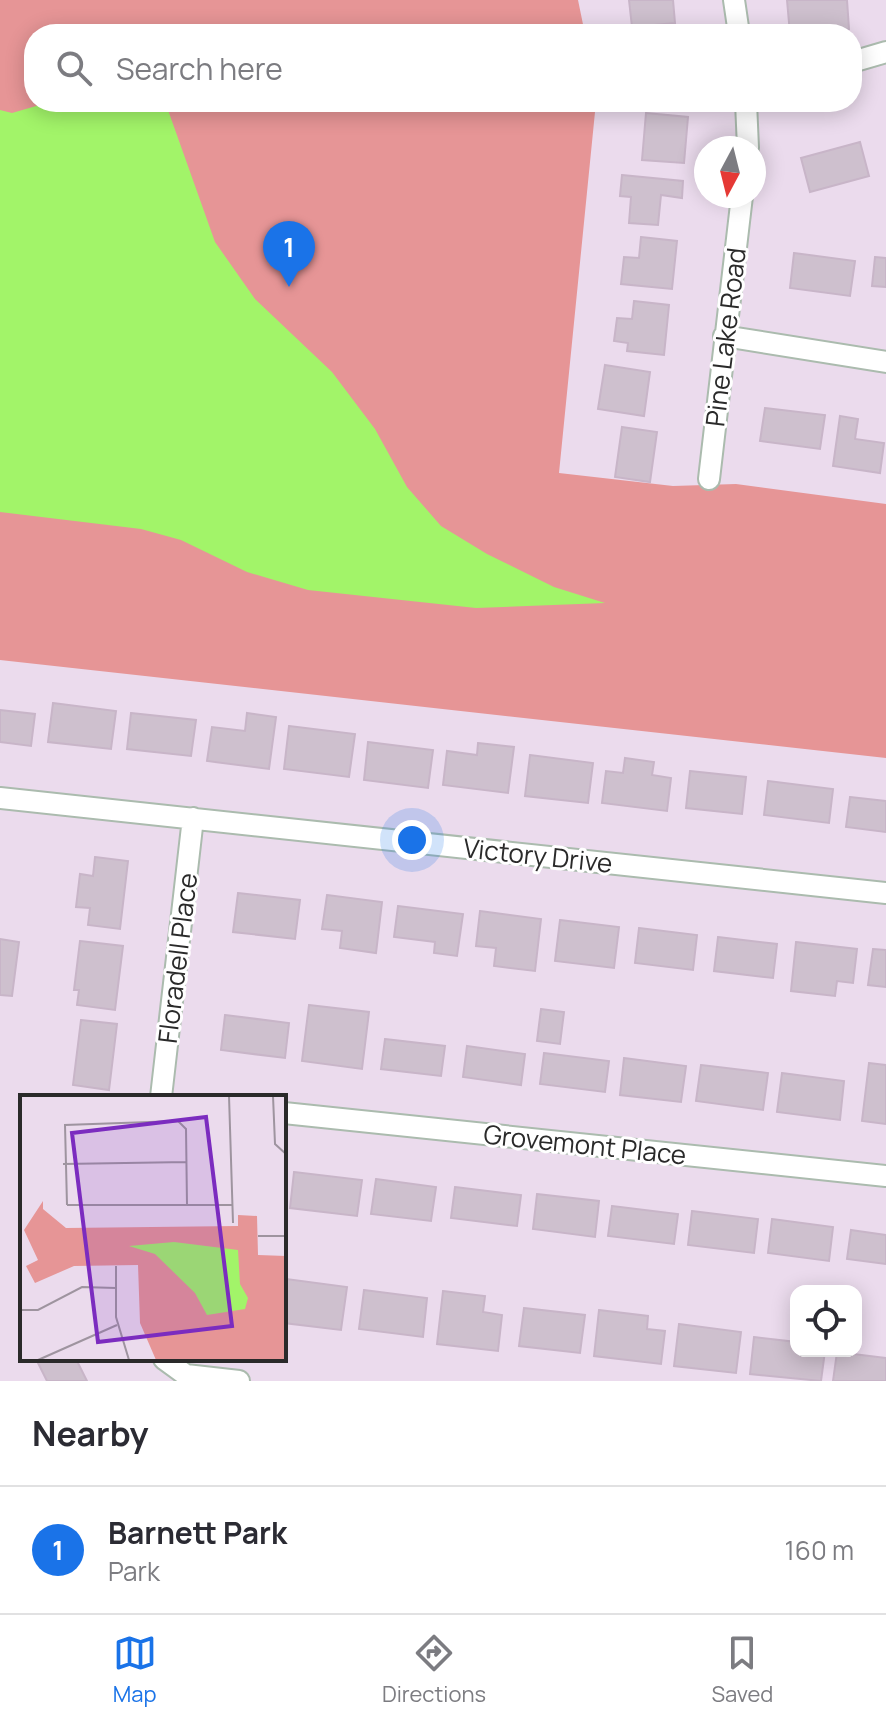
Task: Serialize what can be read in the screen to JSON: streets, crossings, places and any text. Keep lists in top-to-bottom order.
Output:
{
  "streets": {
    "street": [
      "Pine Lake Road",
      "Victory Drive",
      "Floradell Place",
      "Grovemont Place"
    ]
  },
  "crossings": [
    ["Victory Drive", "Floradell Place"]
  ],
  "north": "bottom",
  "page": {
    "search": "Search here",
    "pins": "1",
    "heading": "Nearby",
    "list": [
      {
        "mark": "1",
        "name": "Barnett Park",
        "note": "Park",
        "value": "160 m"
      }
    ],
    "nav": ["Map", "Directions", "Saved"]
  }
}
